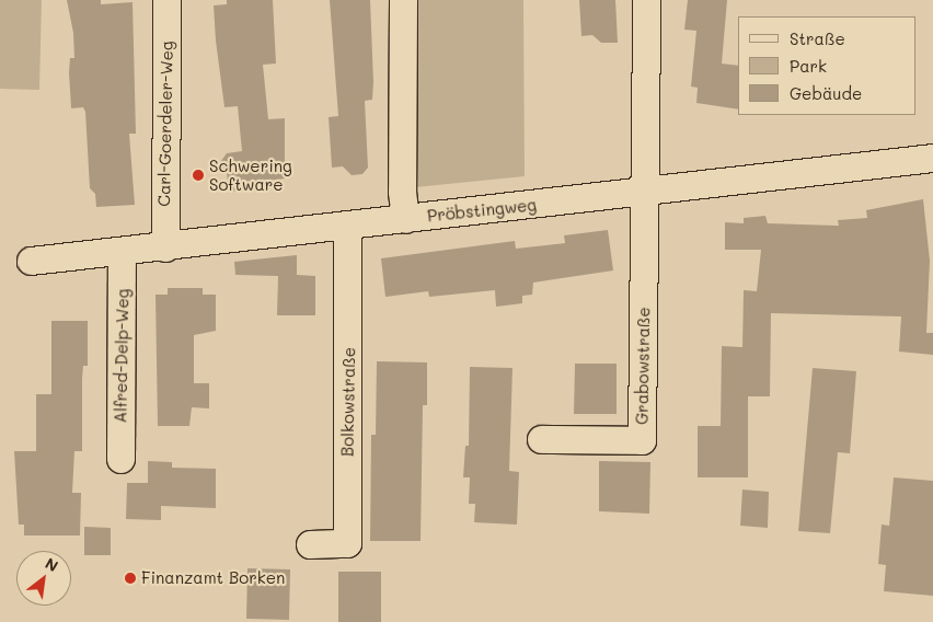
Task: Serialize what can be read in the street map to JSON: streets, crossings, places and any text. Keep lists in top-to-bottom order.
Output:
{
  "streets": {
    "street": [
      "Carl-Goerdeler-Weg",
      "Pröbstingweg",
      "Alfred-Delp-Weg",
      "Grabowstraße",
      "Bolkowstraße"
    ]
  },
  "crossings": [
    ["Carl-Goerdeler-Weg", "Pröbstingweg"],
    ["Pröbstingweg", "Alfred-Delp-Weg"],
    ["Pröbstingweg", "Grabowstraße"],
    ["Pröbstingweg", "Bolkowstraße"]
  ],
  "places": ["Schwering Software", "Finanzamt Borken"],
  "legend": ["Straße", "Park", "Gebäude"],
  "north": "top right"
}
